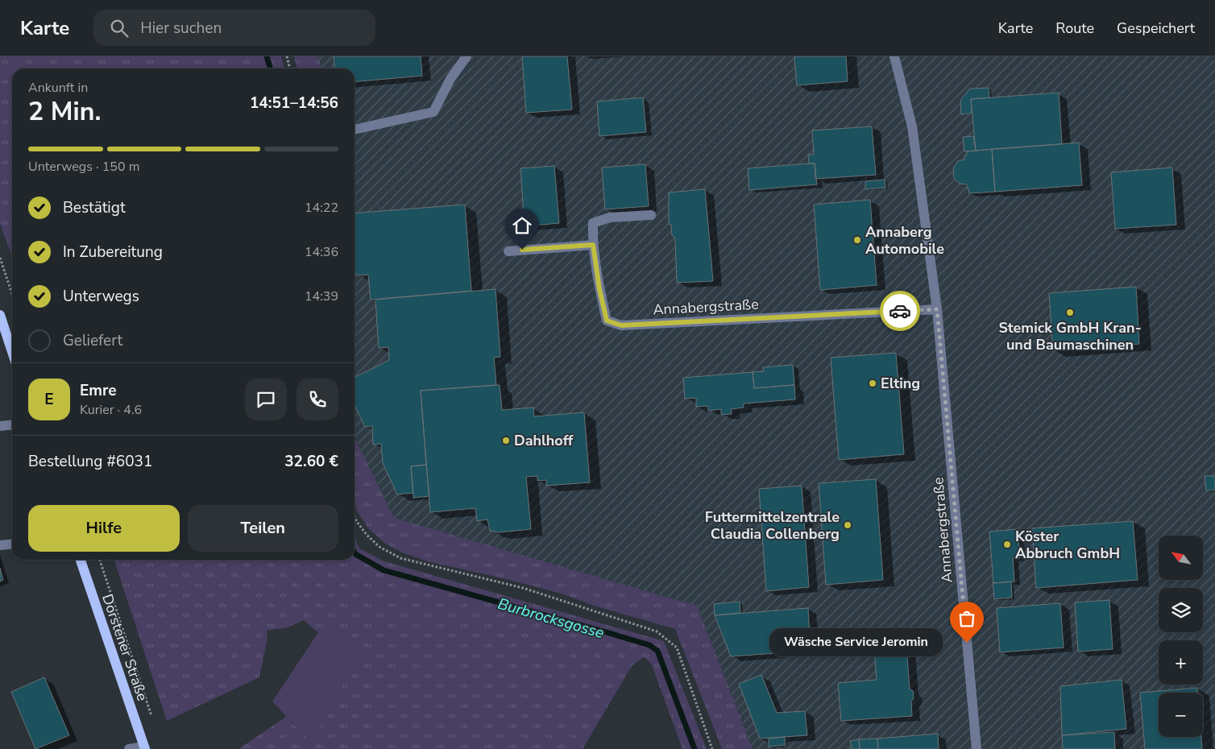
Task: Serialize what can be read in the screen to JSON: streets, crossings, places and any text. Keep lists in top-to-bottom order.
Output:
{
  "streets": {
    "main road": ["Dorstener Straße"],
    "street": ["Annabergstraße"]
  },
  "water": ["Burbrocksgosse"],
  "places": [
    "Annaberg Automobile",
    "Stemick GmbH Kran- und Baumaschinen",
    "Elting",
    "Dahlhoff",
    "Futtermittelzentrale Claudia Collenberg",
    "Köster Abbruch GmbH",
    "Wäsche Service Jeromin"
  ],
  "north": "top left",
  "page": {
    "header": "Karte",
    "search": "Hier suchen",
    "nav": ["Karte", "Route", "Gespeichert"],
    "heading": ["2 Min.", "Ankunft in", "14:51–14:56"],
    "panel": [
      "Emre",
      "Kurier · 4.6",
      "Bestellung #6031",
      "32.60 €"
    ],
    "bar": "Unterwegs · 150 m",
    "list": [
      ["Bestätigt", "14:22"],
      ["In Zubereitung", "14:36"],
      ["Unterwegs", "14:39"],
      "Geliefert"
    ],
    "round": "E",
    "buttons": ["Hilfe", "Teilen"],
    "map_buttons": ["+", "−"],
    "bubble": "Wäsche Service Jeromin"
  }
}
